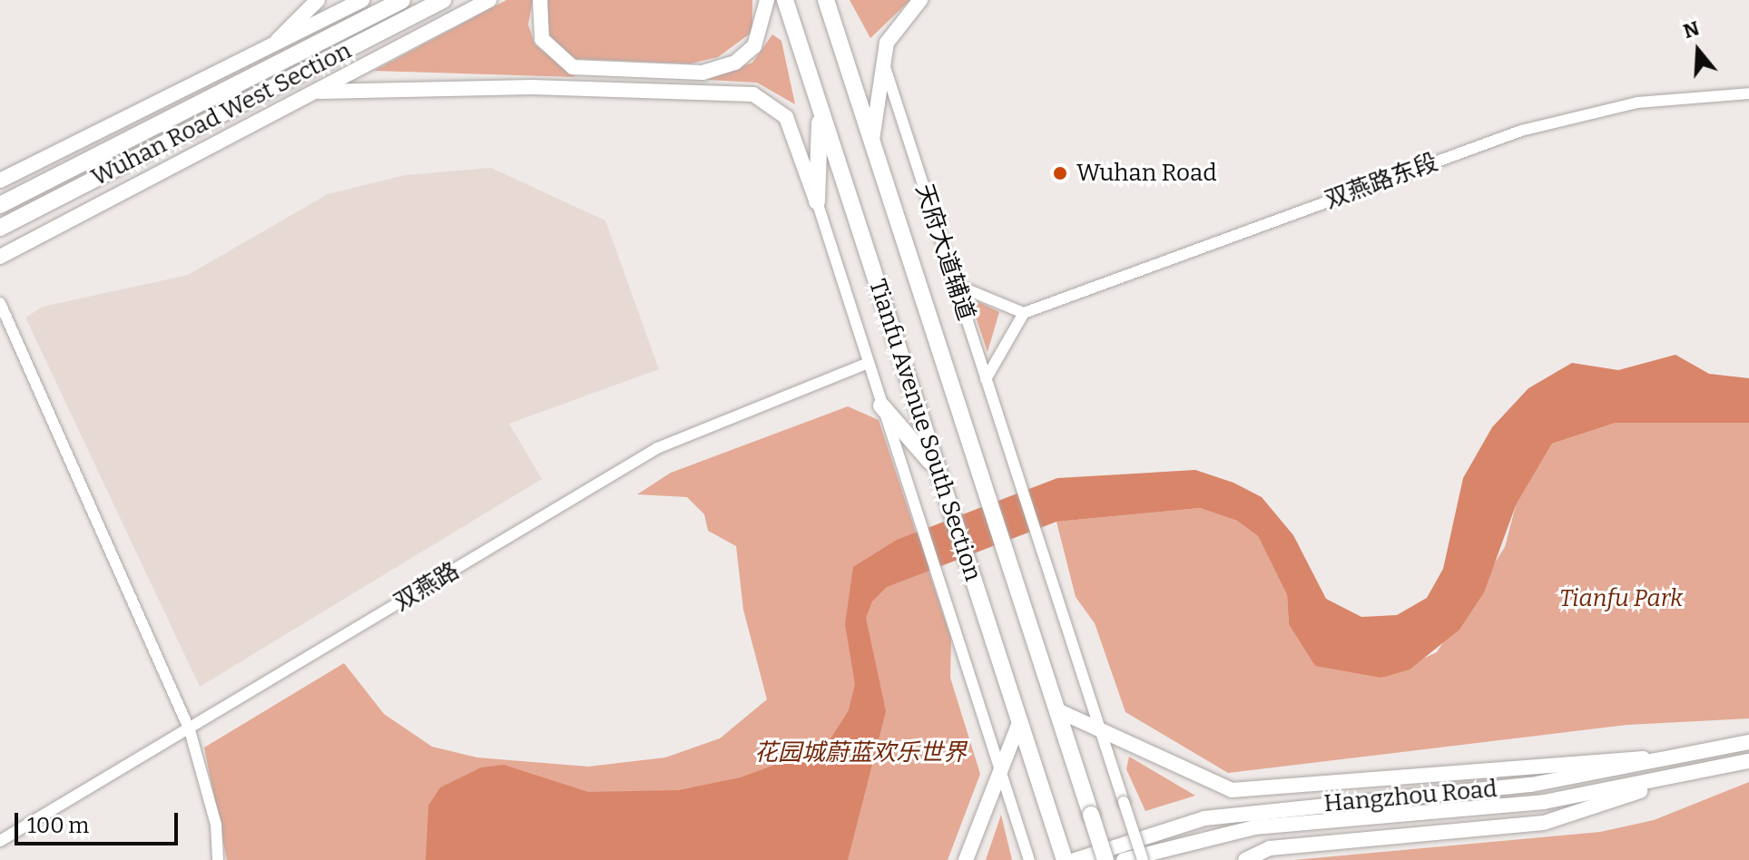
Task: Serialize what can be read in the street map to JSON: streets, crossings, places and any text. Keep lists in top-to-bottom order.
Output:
{
  "streets": {
    "highway": ["Wuhan Road West Section", "Tianfu Avenue South Section"],
    "main road": ["Hangzhou Road"],
    "street": ["双燕路东段", "天府大道辅道", "双燕路"]
  },
  "parks": ["Tianfu Park", "花园城蔚蓝欢乐世界"],
  "places": ["Wuhan Road"],
  "scale_bar": "100 m",
  "north": "top"
}
